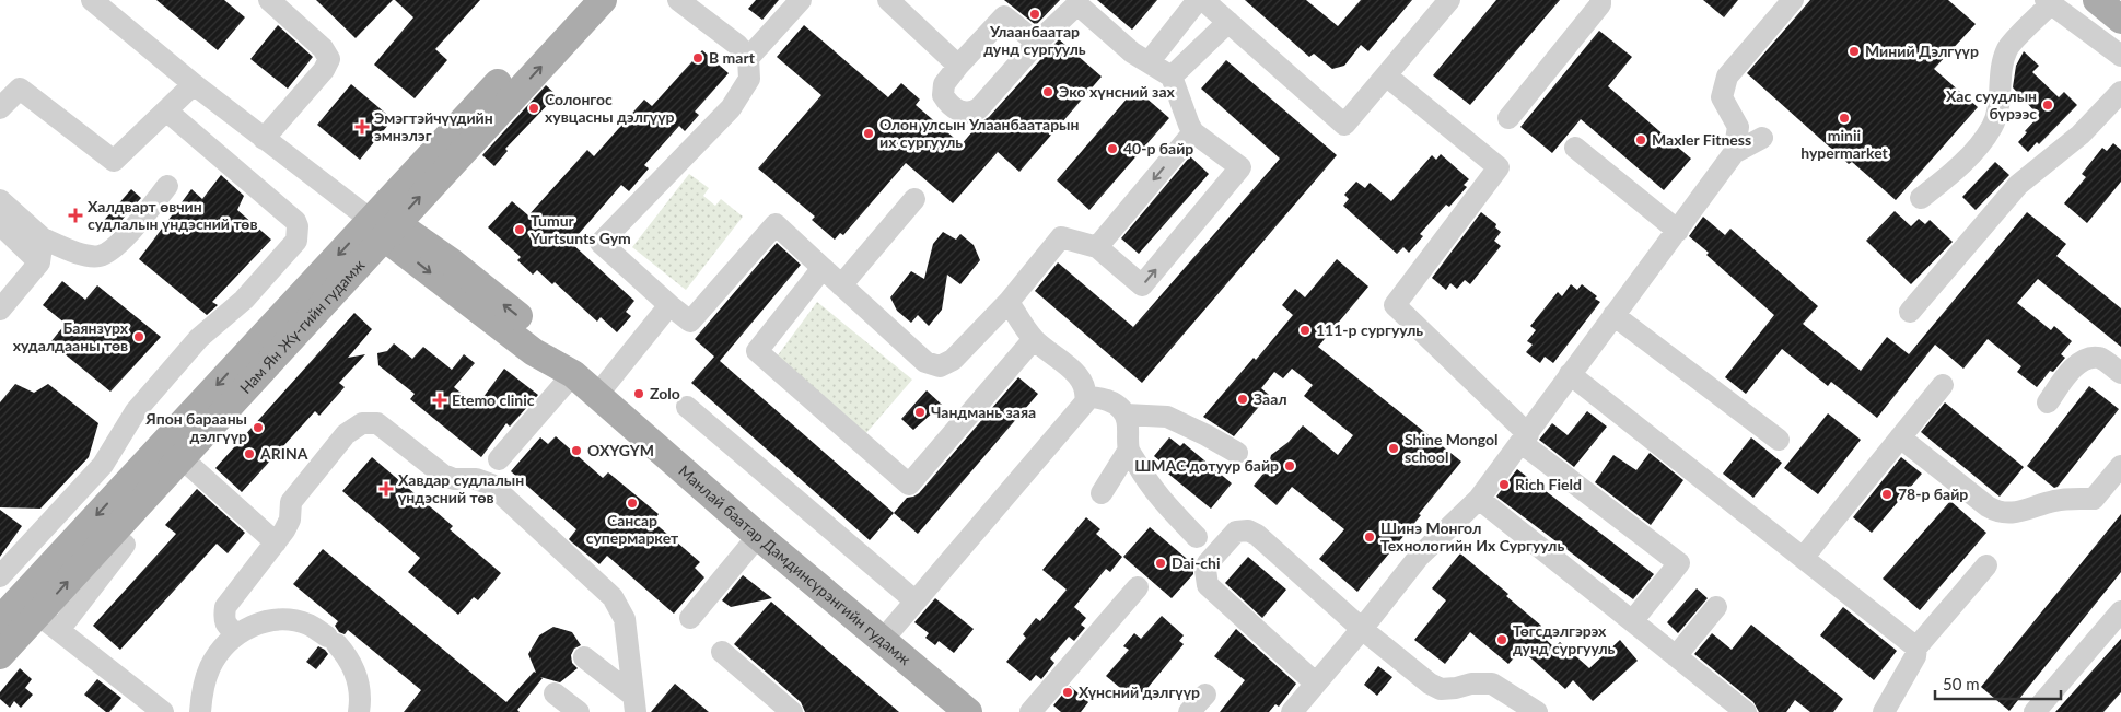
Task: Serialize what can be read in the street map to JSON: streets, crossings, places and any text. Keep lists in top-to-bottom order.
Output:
{
  "streets": {
    "main road": ["Нам Ян Жү-гийн гудамж", "Манлай баатар Дамдинсүрэнгийн гудамж"]
  },
  "crossings": [
    ["Нам Ян Жү-гийн гудамж", "Манлай баатар Дамдинсүрэнгийн гудамж"]
  ],
  "places": {
    "other": [
      "Улаанбаатар дунд сургууль",
      "Миний Дэлгүүр",
      "B mart",
      "Эко хүнсний зах",
      "Хас суудлын бүрээс",
      "Солонгос хувцасны дэлгүүр",
      "minii hypermarket",
      "Олон улсын Улаанбаатарын их сургууль",
      "Maxler Fitness",
      "40-р байр",
      "Tumur Yurtsunts Gym",
      "111-р сургууль",
      "Баянзүрх худалдааны төв",
      "Zolo",
      "Заал",
      "Чандмань заяа",
      "Япон барааны дэлгүүр",
      "Shine Mongol school",
      "OXYGYM",
      "ARINA",
      "ШМАС дотуур байр",
      "Rich Field",
      "78-р байр",
      "Сансар супермаркет",
      "Шинэ Монгол Технологийн Их Сургууль",
      "Dai-chi",
      "Төгсдэлгэрэх дунд сургууль",
      "Хүнсний дэлгүүр"
    ],
    "health": [
      "Эмэгтэйчүүдийн эмнэлэг",
      "Халдварт өвчин судлалын үндэсний төв",
      "Etemo clinic",
      "Хавдар судлалын үндэсний төв"
    ]
  },
  "scale_bar": "50 m"
}
